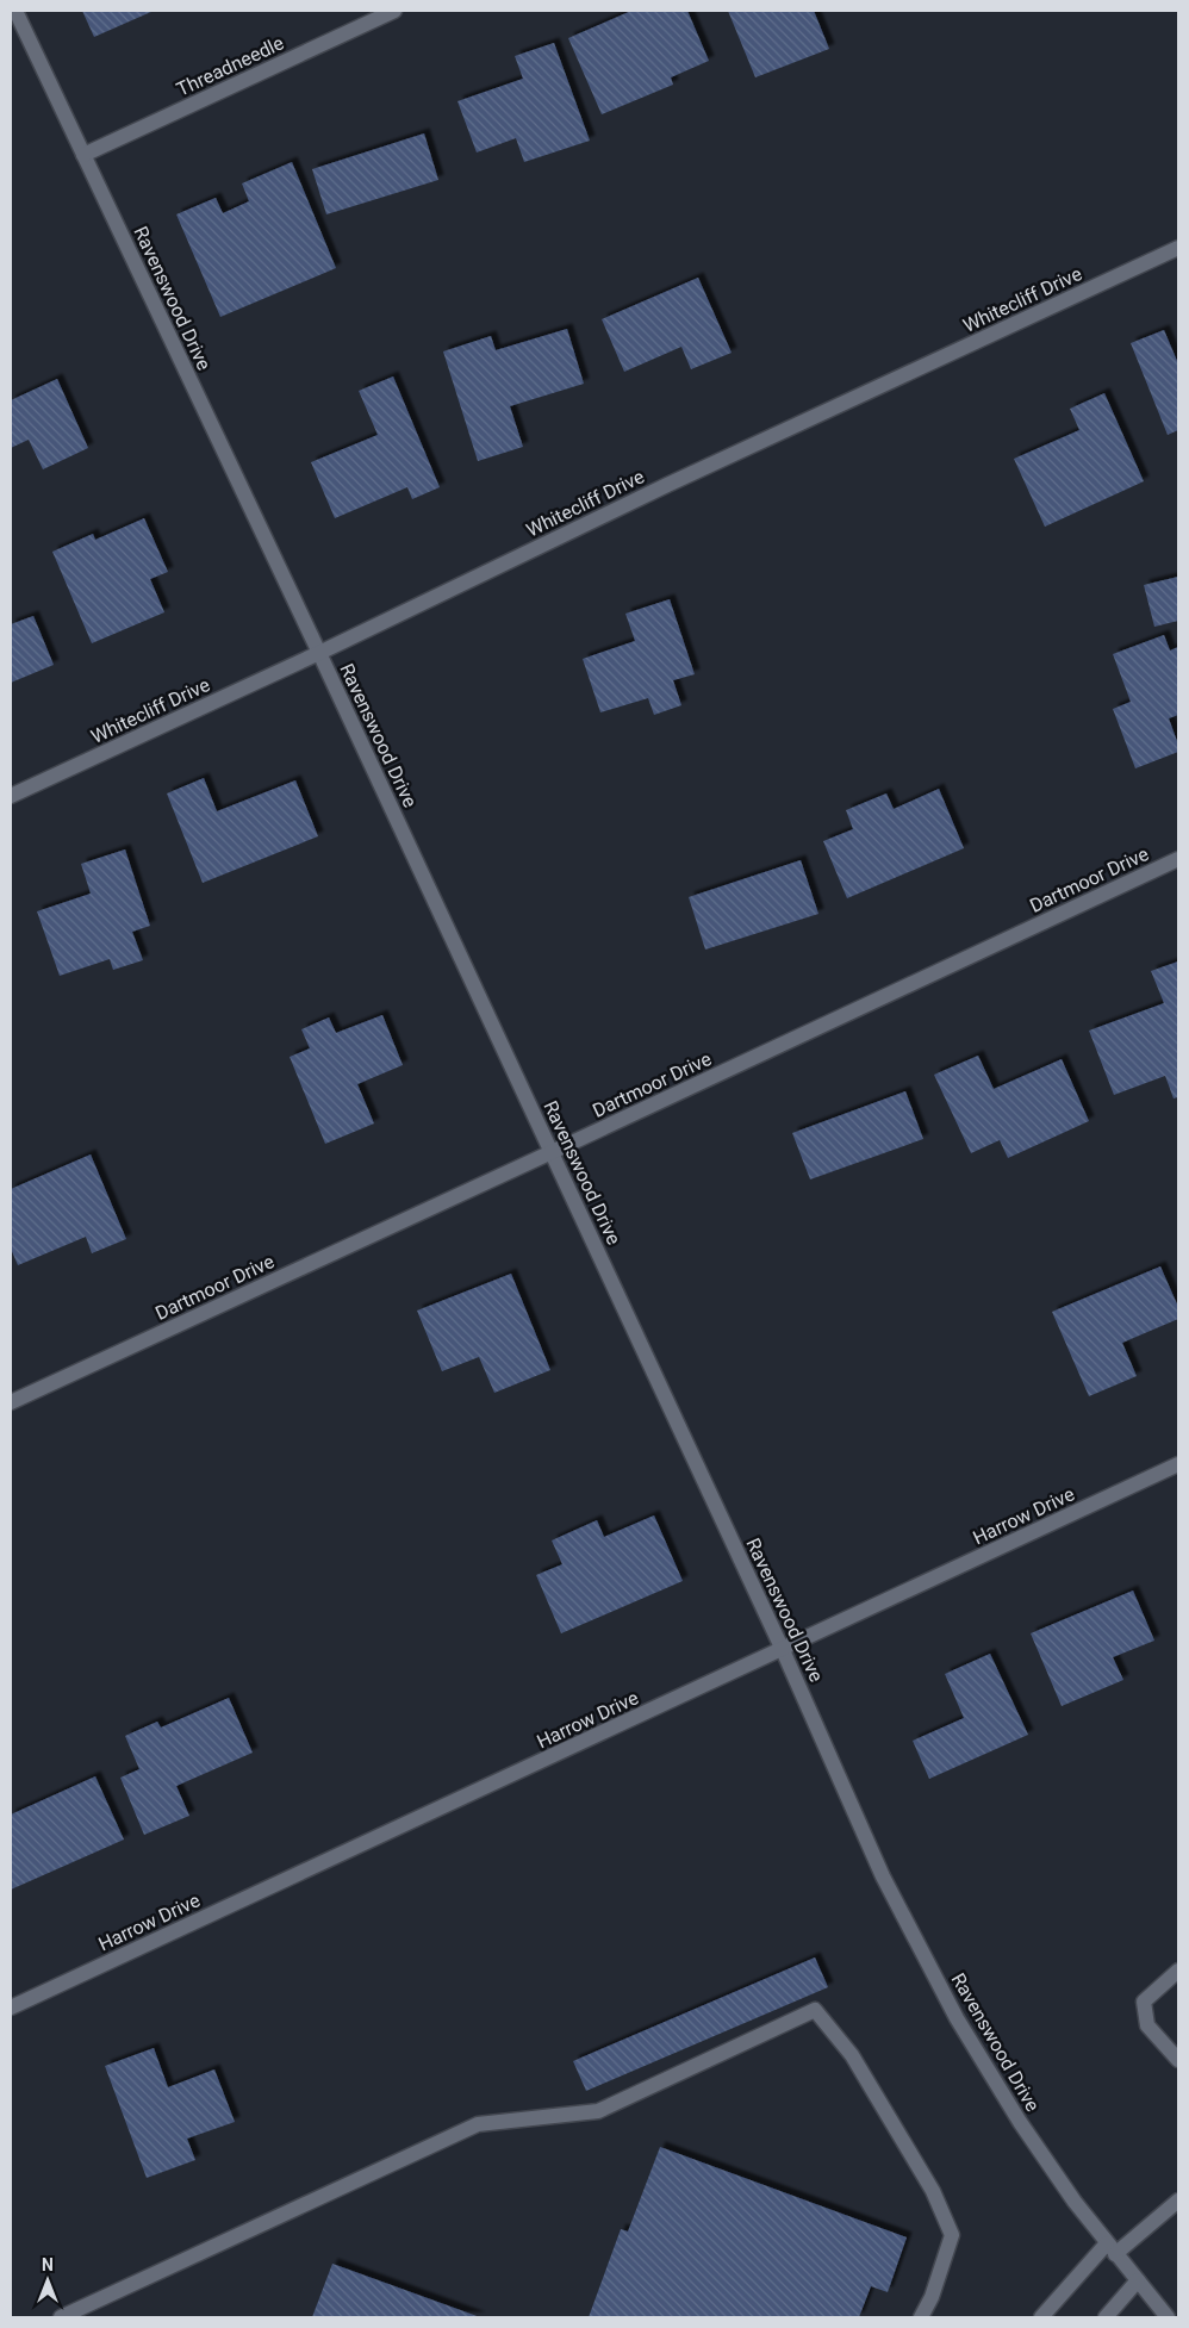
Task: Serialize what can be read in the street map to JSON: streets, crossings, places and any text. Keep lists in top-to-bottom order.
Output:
{
  "streets": {
    "street": [
      "Threadneedle",
      "Ravenswood Drive",
      "Whitecliff Drive",
      "Dartmoor Drive",
      "Harrow Drive"
    ]
  },
  "crossings": [
    ["Threadneedle", "Ravenswood Drive"],
    ["Ravenswood Drive", "Whitecliff Drive"],
    ["Ravenswood Drive", "Dartmoor Drive"],
    ["Ravenswood Drive", "Harrow Drive"]
  ],
  "north": "top"
}
